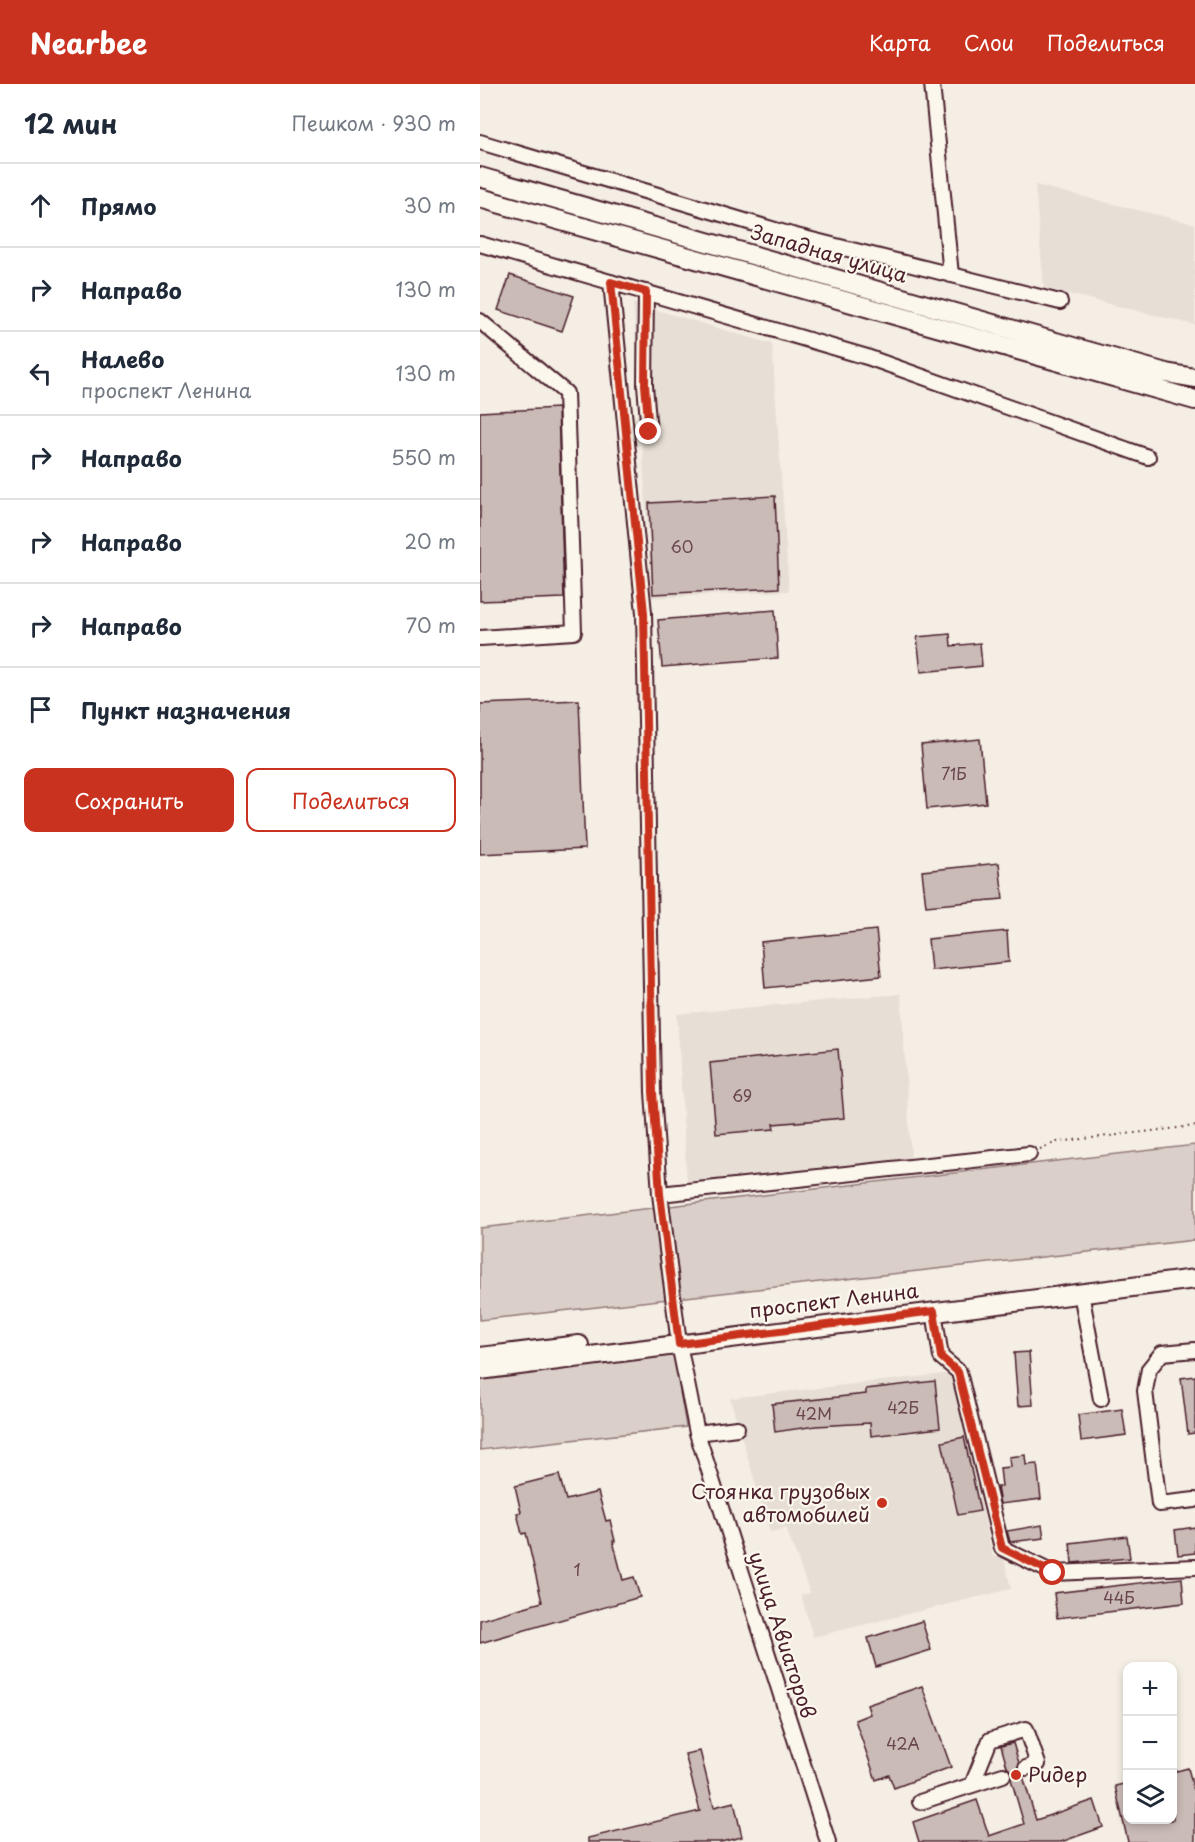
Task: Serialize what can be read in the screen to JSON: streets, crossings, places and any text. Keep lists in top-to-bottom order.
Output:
{
  "streets": {
    "main road": ["Западная улица", "проспект Ленина"],
    "street": ["улица Авиаторов"]
  },
  "crossings": [
    ["проспект Ленина", "улица Авиаторов"]
  ],
  "places": ["Стоянка грузовых автомобилей", "Ридер"],
  "house_numbers": [
    "60",
    "71Б",
    "69",
    "42Б",
    "42М",
    "1",
    "44Б",
    "42А"
  ],
  "page": {
    "header": "Nearbee",
    "nav": ["Карта", "Слои", "Поделиться"],
    "heading": ["12 мин", "Пешком · 930 m"],
    "list": [
      ["Прямо", "30 m"],
      ["Направо", "130 m"],
      ["Налево", "проспект Ленина", "130 m"],
      ["Направо", "550 m"],
      ["Направо", "20 m"],
      ["Направо", "70 m"],
      "Пункт назначения"
    ],
    "buttons": ["Сохранить", "Поделиться"],
    "map_buttons": ["+", "−"]
  }
}
